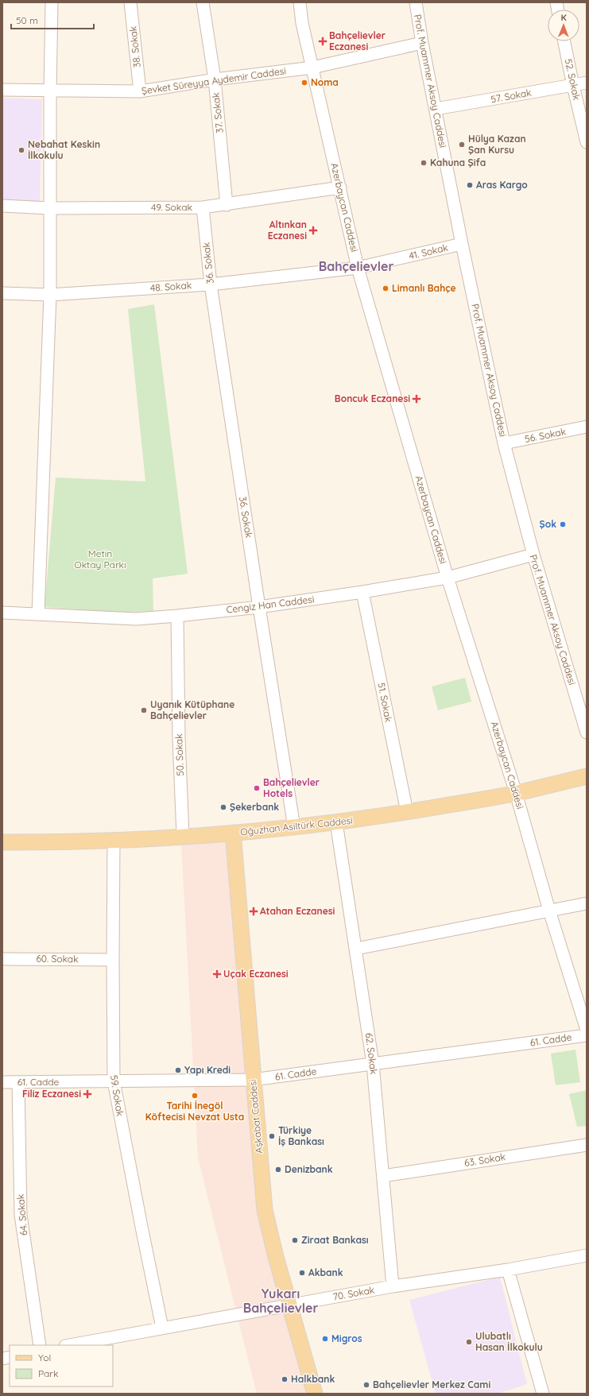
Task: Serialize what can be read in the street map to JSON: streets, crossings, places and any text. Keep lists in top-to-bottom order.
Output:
{
  "streets": {
    "main road": ["Oğuzhan Asiltürk Caddesi", "Aşkabat Caddesi"],
    "street": [
      "38. Sokak",
      "52. Sokak",
      "Şevket Süreyya Aydemir Caddesi",
      "Prof. Muammer Aksoy Caddesi",
      "57. Sokak",
      "37. Sokak",
      "49. Sokak",
      "Azerbaycan Caddesi",
      "41. Sokak",
      "36. Sokak",
      "48. Sokak",
      "56. Sokak",
      "Cengiz Han Caddesi",
      "51. Sokak",
      "50. Sokak",
      "60. Sokak",
      "61. Cadde",
      "62. Sokak",
      "59. Sokak",
      "63. Sokak",
      "64. Sokak",
      "70. Sokak"
    ]
  },
  "crossings": [
    ["38. Sokak", "Şevket Süreyya Aydemir Caddesi"],
    ["52. Sokak", "57. Sokak"],
    ["Şevket Süreyya Aydemir Caddesi", "Prof. Muammer Aksoy Caddesi"],
    ["Şevket Süreyya Aydemir Caddesi", "37. Sokak"],
    ["Şevket Süreyya Aydemir Caddesi", "Azerbaycan Caddesi"],
    ["Prof. Muammer Aksoy Caddesi", "57. Sokak"],
    ["Prof. Muammer Aksoy Caddesi", "41. Sokak"],
    ["Prof. Muammer Aksoy Caddesi", "56. Sokak"],
    ["Prof. Muammer Aksoy Caddesi", "Cengiz Han Caddesi"],
    ["37. Sokak", "49. Sokak"],
    ["49. Sokak", "Azerbaycan Caddesi"],
    ["49. Sokak", "36. Sokak"],
    ["Azerbaycan Caddesi", "41. Sokak"],
    ["Azerbaycan Caddesi", "48. Sokak"],
    ["Azerbaycan Caddesi", "Cengiz Han Caddesi"],
    ["Azerbaycan Caddesi", "Oğuzhan Asiltürk Caddesi"],
    ["41. Sokak", "48. Sokak"],
    ["36. Sokak", "48. Sokak"],
    ["36. Sokak", "Cengiz Han Caddesi"],
    ["36. Sokak", "Oğuzhan Asiltürk Caddesi"],
    ["Cengiz Han Caddesi", "51. Sokak"],
    ["Cengiz Han Caddesi", "50. Sokak"],
    ["51. Sokak", "Oğuzhan Asiltürk Caddesi"],
    ["50. Sokak", "Oğuzhan Asiltürk Caddesi"],
    ["Oğuzhan Asiltürk Caddesi", "62. Sokak"],
    ["Oğuzhan Asiltürk Caddesi", "59. Sokak"],
    ["Oğuzhan Asiltürk Caddesi", "Aşkabat Caddesi"],
    ["60. Sokak", "59. Sokak"],
    ["61. Cadde", "62. Sokak"],
    ["61. Cadde", "59. Sokak"],
    ["61. Cadde", "Aşkabat Caddesi"],
    ["61. Cadde", "64. Sokak"],
    ["62. Sokak", "63. Sokak"],
    ["62. Sokak", "70. Sokak"],
    ["59. Sokak", "70. Sokak"],
    ["Aşkabat Caddesi", "70. Sokak"]
  ],
  "districts": ["Bahçelievler", "Yukarı Bahçelievler"],
  "parks": ["Metin Oktay Parkı"],
  "places": {
    "health": [
      "Bahçelievler Eczanesi",
      "Altınkan Eczanesi",
      "Boncuk Eczanesi",
      "Atahan Eczanesi",
      "Uçak Eczanesi",
      "Filiz Eczanesi"
    ],
    "other": [
      "Noma",
      "Hülya Kazan Şan Kursu",
      "Nebahat Keskin İlkokulu",
      "Kahuna Şifa",
      "Aras Kargo",
      "Limanlı Bahçe",
      "Şok",
      "Uyanık Kütüphane Bahçelievler",
      "Bahçelievler Hotels",
      "Şekerbank",
      "Yapı Kredi",
      "Tarihi İnegöl Köftecisi Nevzat Usta",
      "Türkiye İş Bankası",
      "Denizbank",
      "Ziraat Bankası",
      "Akbank",
      "Migros",
      "Ulubatlı Hasan İlkokulu",
      "Halkbank",
      "Bahçelievler Merkez Cami"
    ]
  },
  "legend": ["Yol", "Park"],
  "scale_bar": "50 m",
  "north": "top"
}
